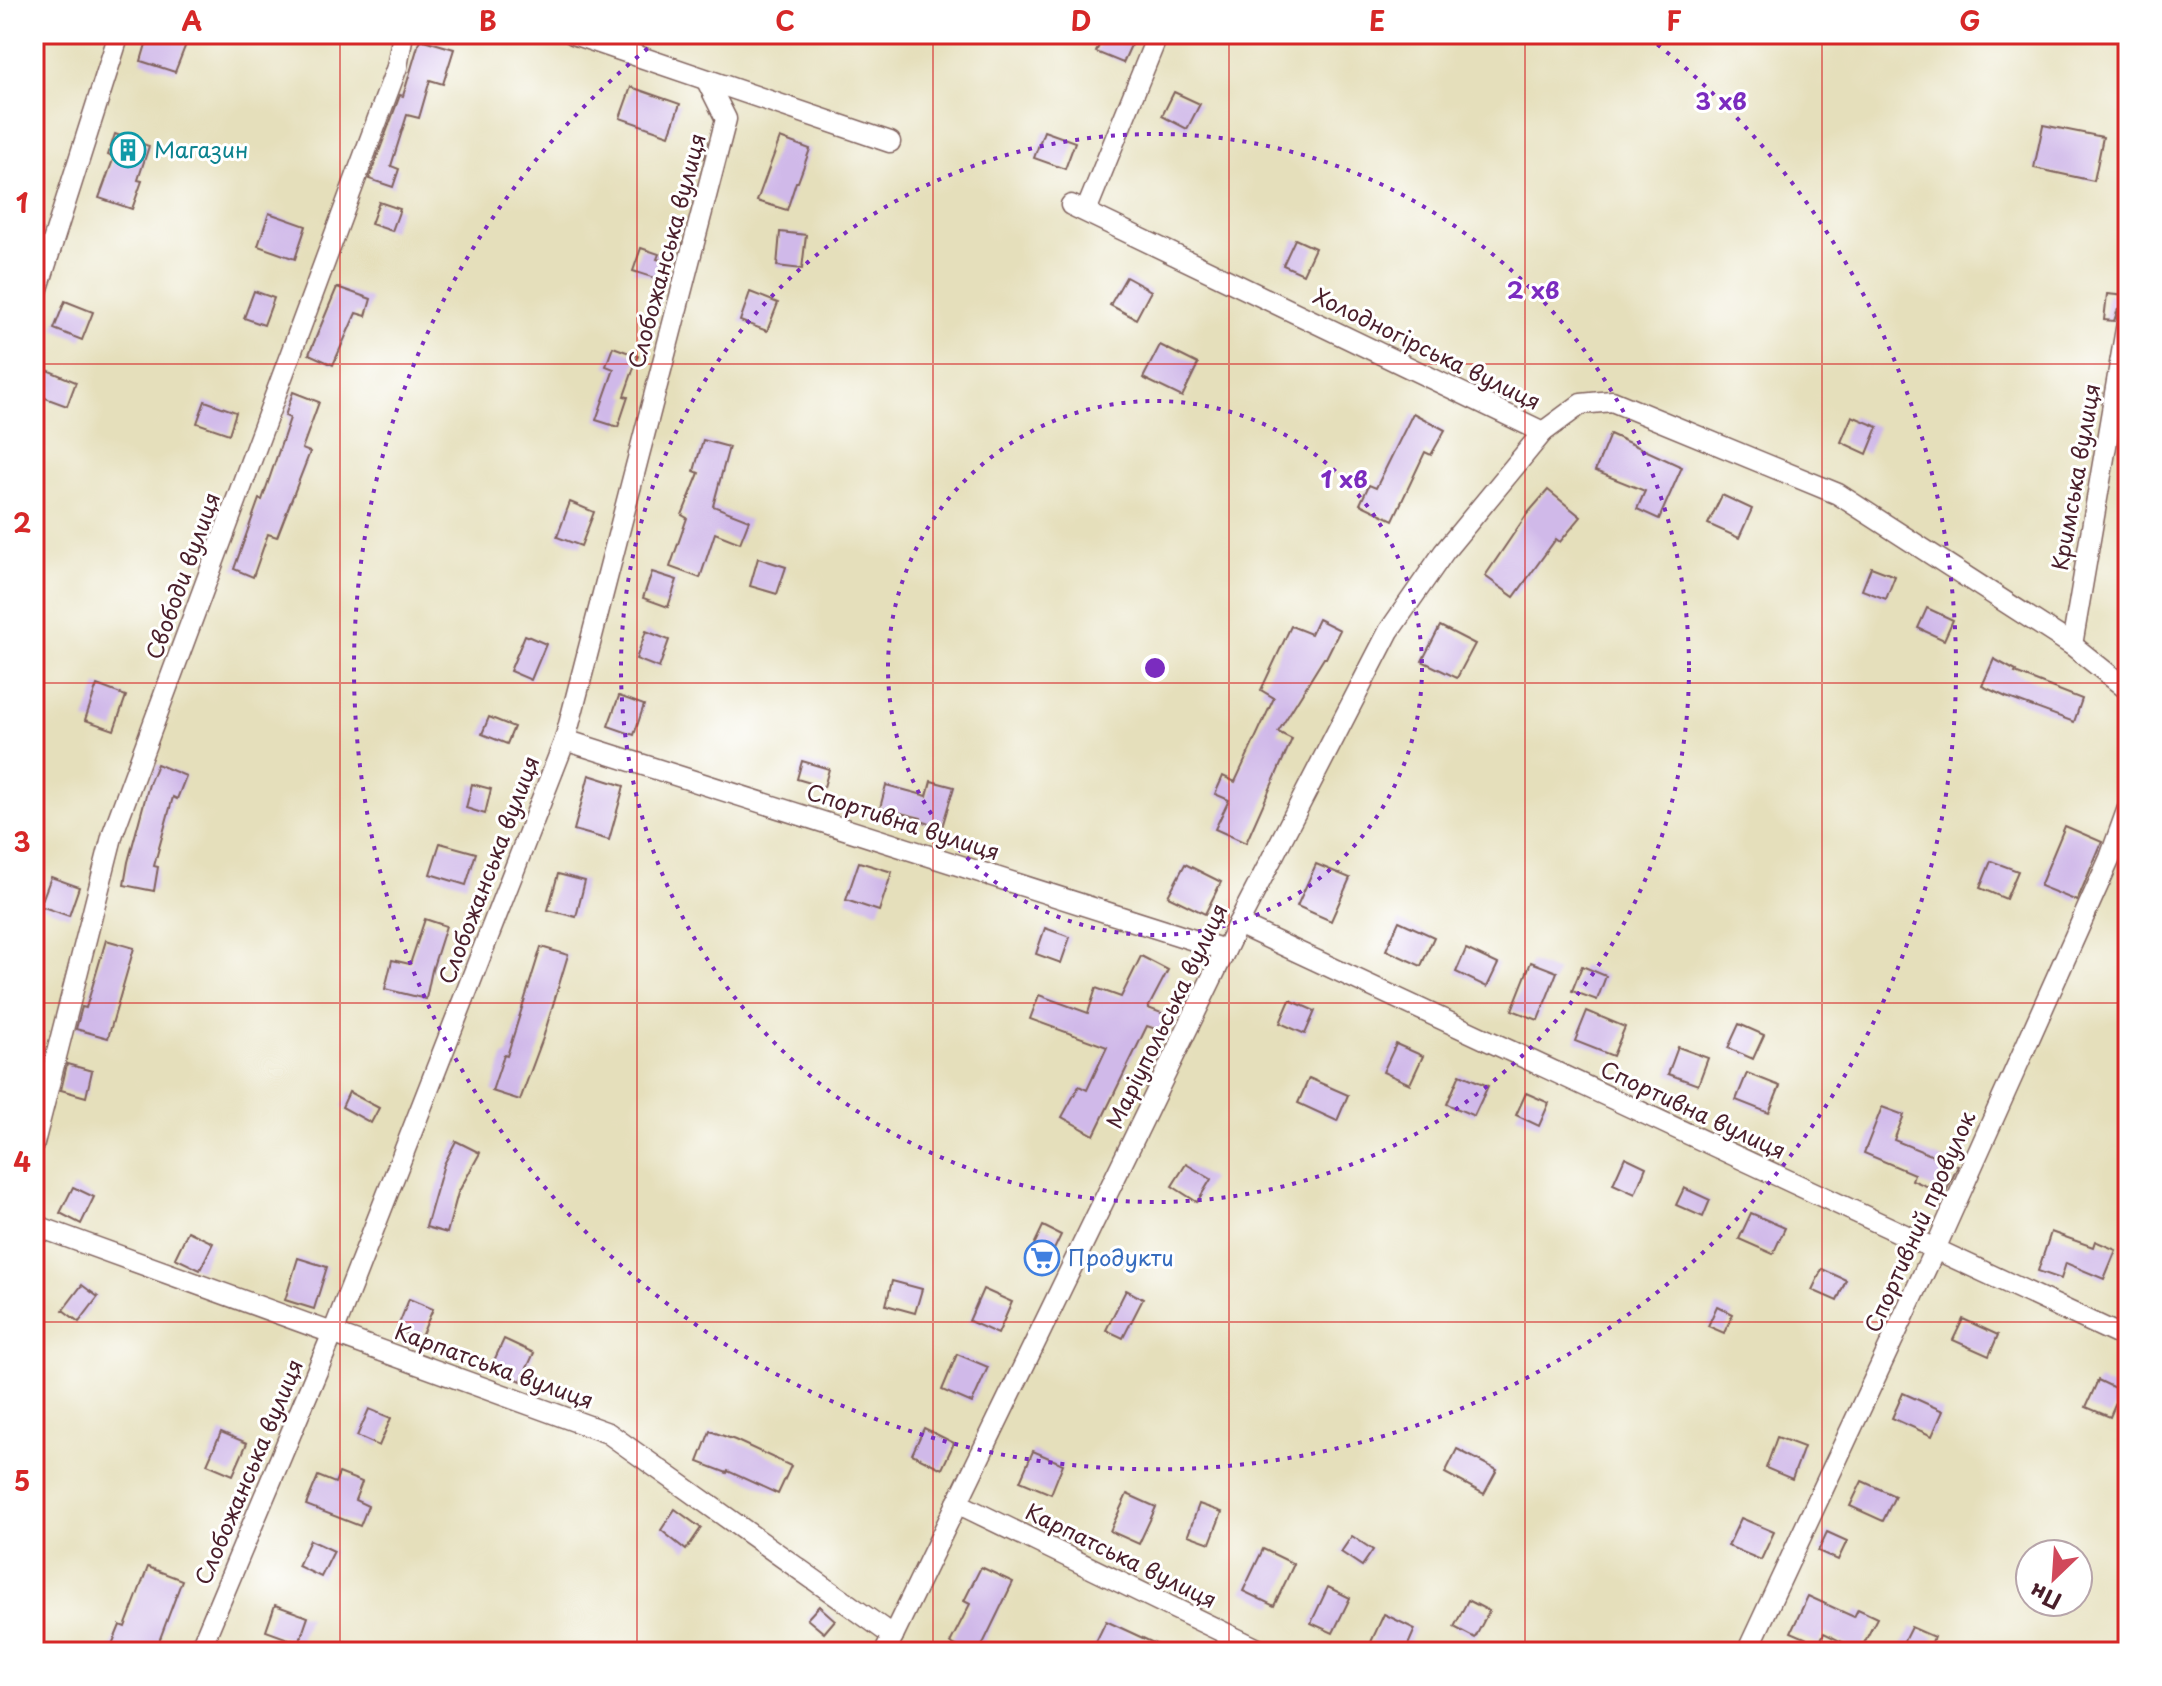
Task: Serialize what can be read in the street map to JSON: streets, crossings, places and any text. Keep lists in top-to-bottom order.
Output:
{
  "streets": {
    "street": [
      "Слобожанська вулиця",
      "Холодногірська вулиця",
      "Кримська вулиця",
      "Свободи вулиця",
      "Спортивна вулиця",
      "Маріупольська вулиця",
      "Спортивний провулок",
      "Карпатська вулиця"
    ]
  },
  "crossings": [
    ["Слобожанська вулиця", "Спортивна вулиця"],
    ["Слобожанська вулиця", "Карпатська вулиця"],
    ["Холодногірська вулиця", "Кримська вулиця"],
    ["Холодногірська вулиця", "Маріупольська вулиця"],
    ["Спортивна вулиця", "Маріупольська вулиця"],
    ["Спортивна вулиця", "Спортивний провулок"],
    ["Маріупольська вулиця", "Карпатська вулиця"]
  ],
  "places": {
    "building": ["Магазин"],
    "supermarket": ["Продукти"]
  },
  "north": "bottom left",
  "grid": {
    "columns": [
      "A",
      "B",
      "C",
      "D",
      "E",
      "F",
      "G"
    ],
    "rows": [
      "1",
      "2",
      "3",
      "4",
      "5"
    ]
  },
  "rings": ["3 хв", "2 хв", "1 хв"]
}
